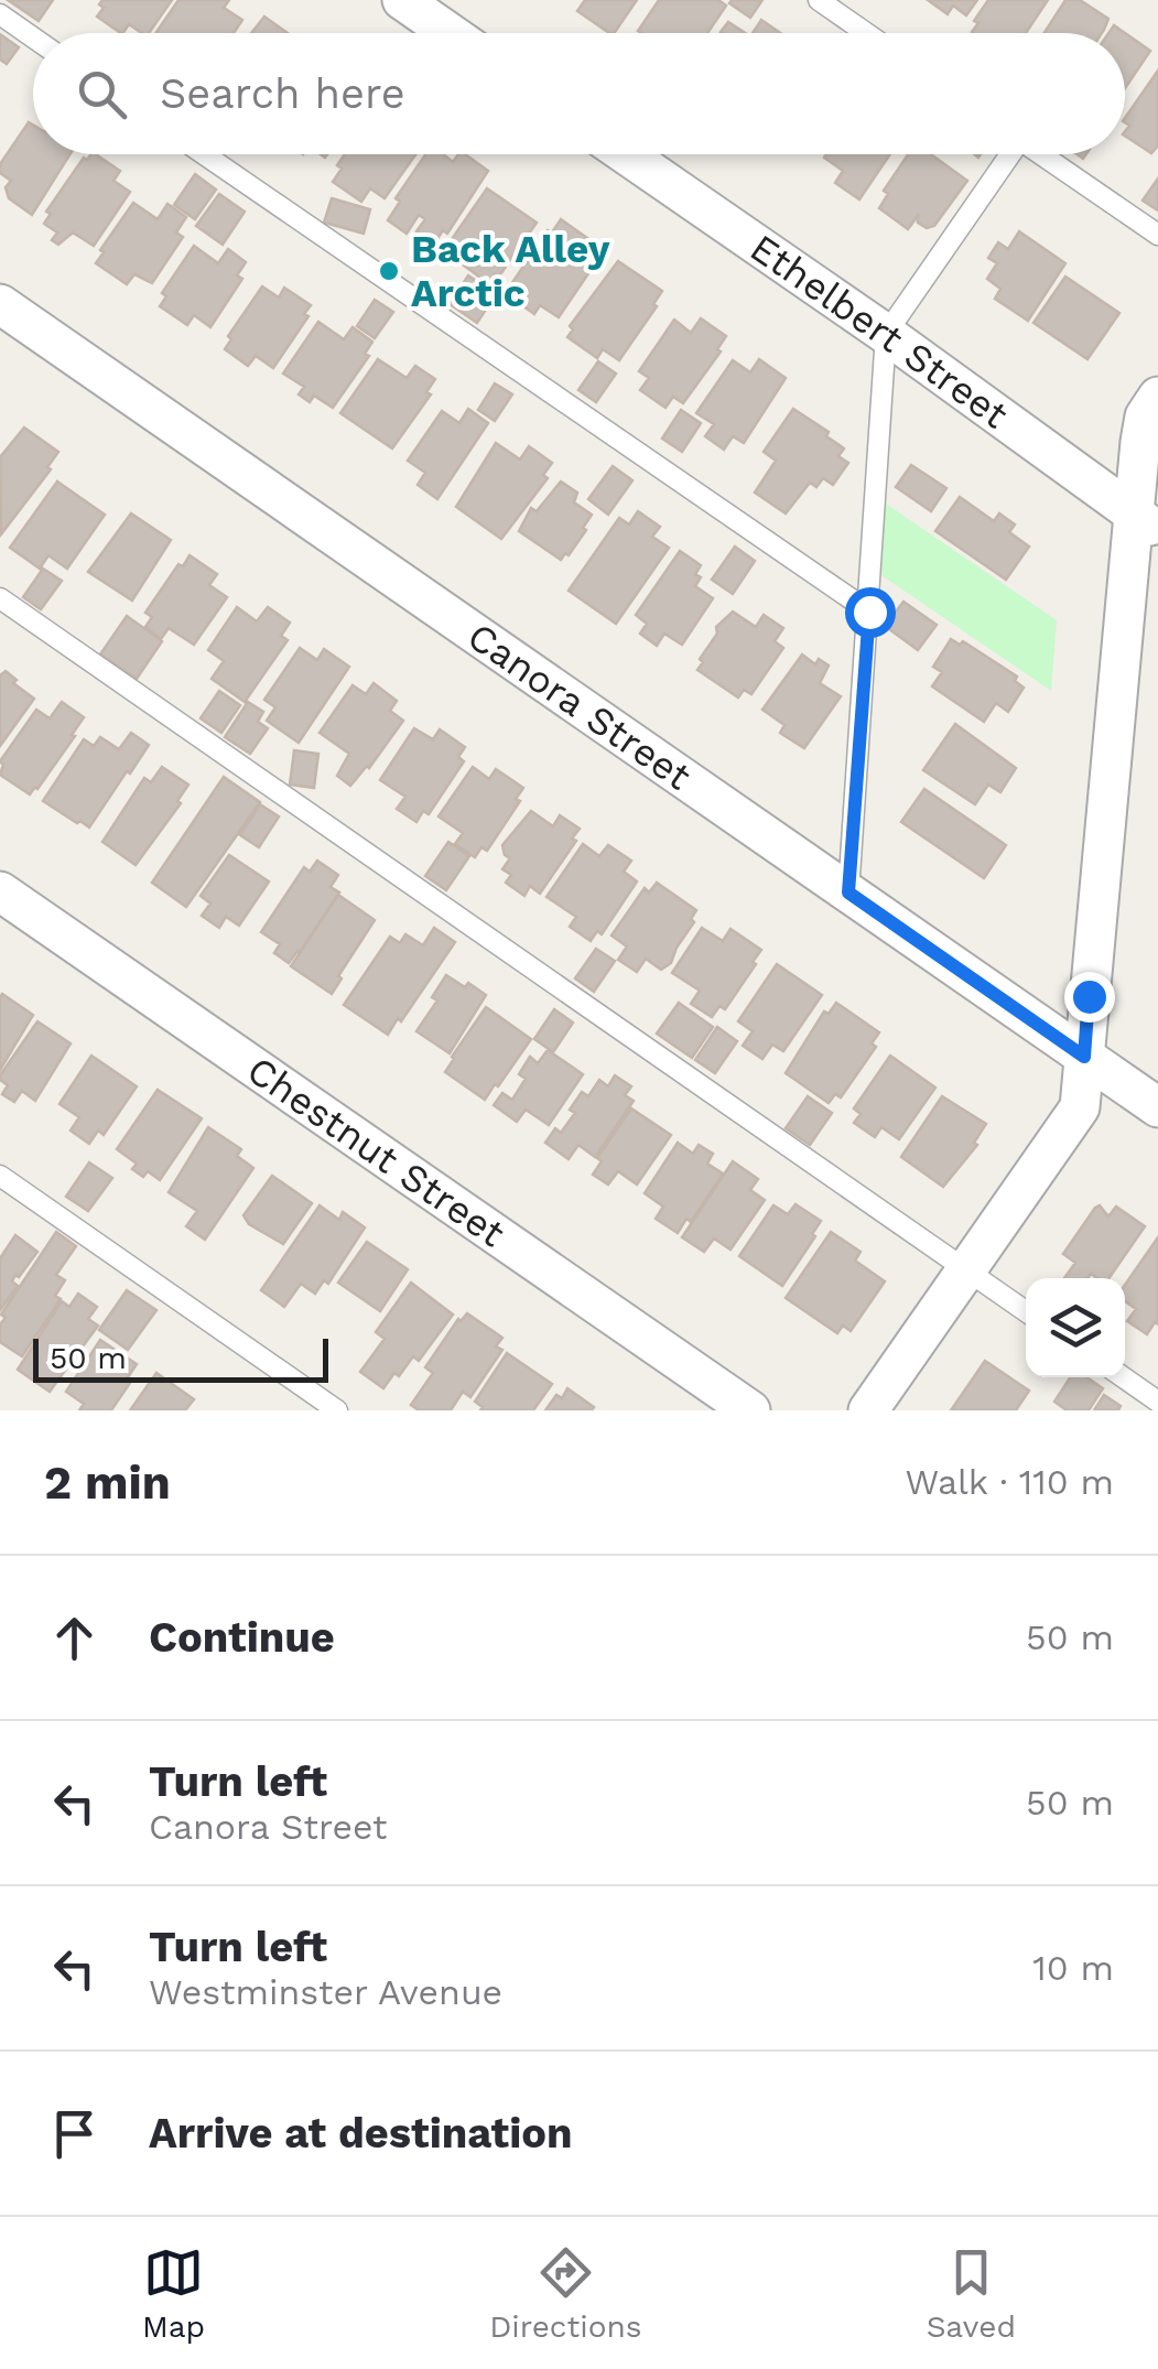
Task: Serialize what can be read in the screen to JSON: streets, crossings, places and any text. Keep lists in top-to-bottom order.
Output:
{
  "streets": {
    "street": ["Ethelbert Street", "Canora Street", "Chestnut Street"]
  },
  "places": ["Back Alley Arctic"],
  "scale_bar": "50 m",
  "page": {
    "search": "Search here",
    "scale": "50 m",
    "heading": ["2 min", "Walk · 110 m"],
    "list": [
      ["Continue", "50 m"],
      ["Turn left", "Canora Street", "50 m"],
      ["Turn left", "Westminster Avenue", "10 m"],
      "Arrive at destination"
    ],
    "nav": ["Map", "Directions", "Saved"]
  }
}
